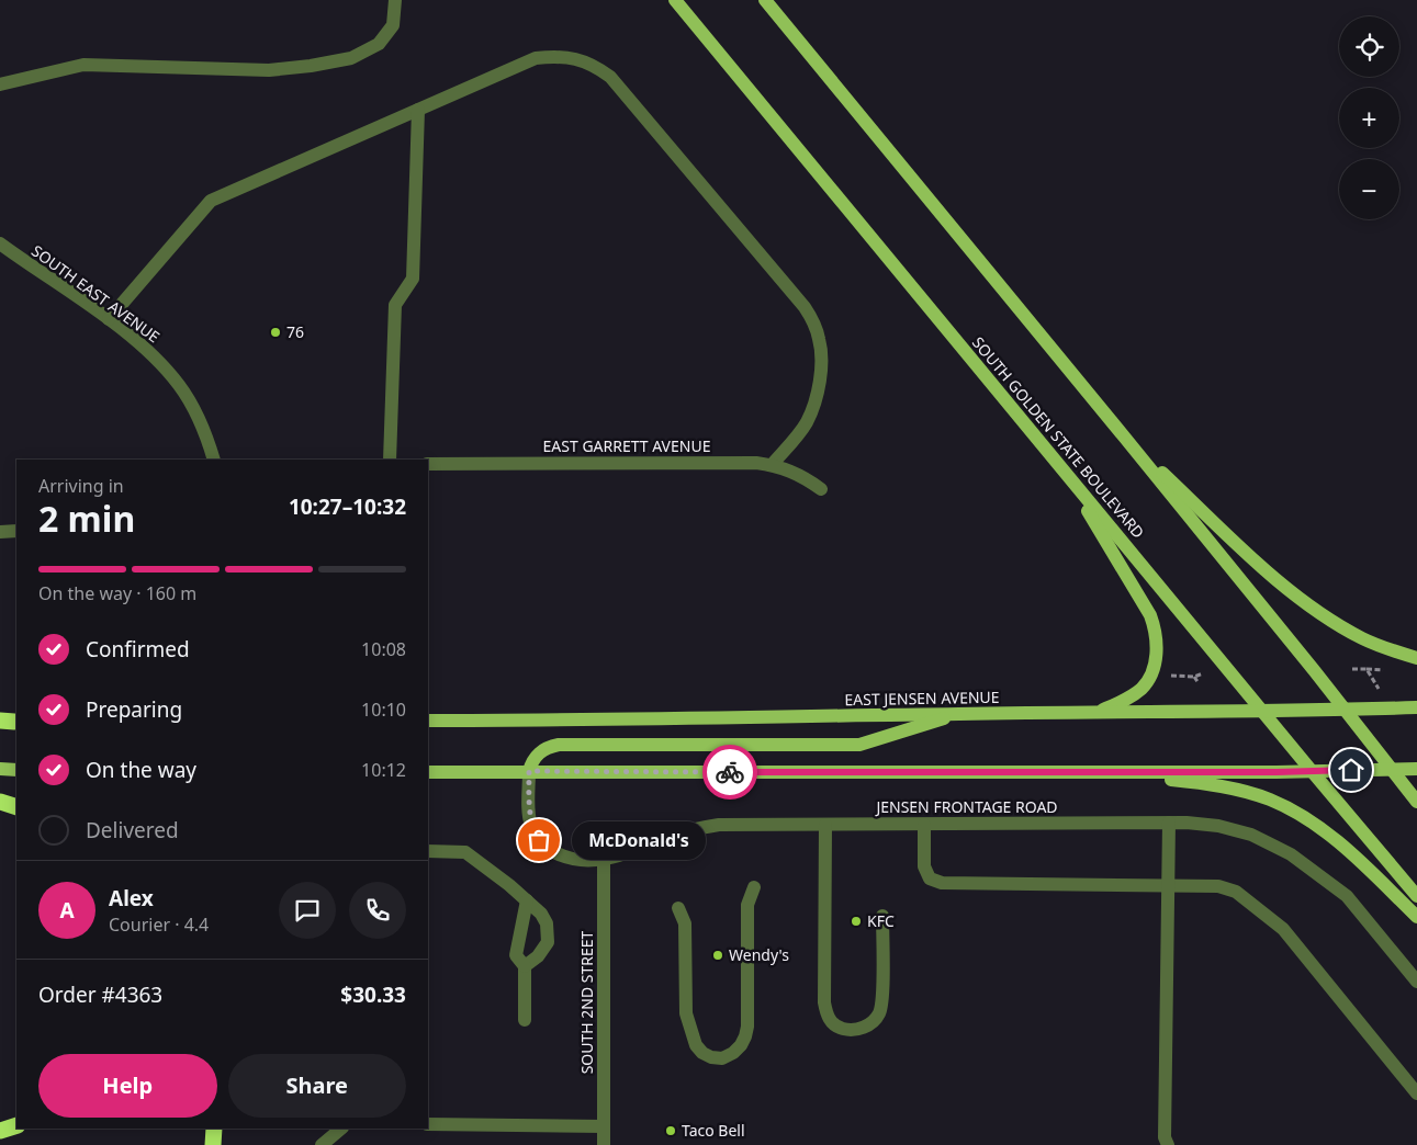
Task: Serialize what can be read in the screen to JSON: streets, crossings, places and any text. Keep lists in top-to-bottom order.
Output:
{
  "streets": {
    "main road": ["SOUTH GOLDEN STATE BOULEVARD", "EAST JENSEN AVENUE"],
    "street": [
      "SOUTH EAST AVENUE",
      "EAST GARRETT AVENUE",
      "JENSEN FRONTAGE ROAD",
      "SOUTH 2ND STREET"
    ]
  },
  "crossings": [
    ["SOUTH GOLDEN STATE BOULEVARD", "EAST JENSEN AVENUE"],
    ["JENSEN FRONTAGE ROAD", "SOUTH 2ND STREET"]
  ],
  "places": [
    "76",
    "McDonald's",
    "KFC",
    "Wendy's",
    "Taco Bell"
  ],
  "page": {
    "map_buttons": ["+", "−"],
    "heading": ["2 min", "Arriving in", "10:27–10:32"],
    "panel": [
      "Alex",
      "Courier · 4.4",
      "Order #4363",
      "$30.33"
    ],
    "bar": "On the way · 160 m",
    "list": [
      ["Confirmed", "10:08"],
      ["Preparing", "10:10"],
      ["On the way", "10:12"],
      "Delivered"
    ],
    "bubble": "McDonald's",
    "round": "A",
    "buttons": ["Help", "Share"]
  }
}
